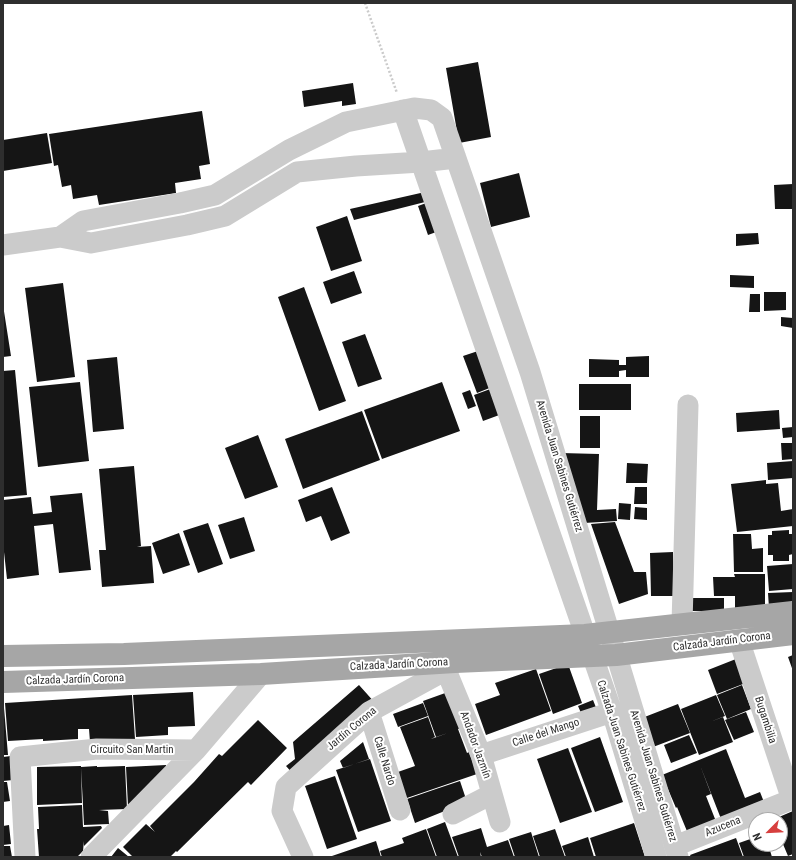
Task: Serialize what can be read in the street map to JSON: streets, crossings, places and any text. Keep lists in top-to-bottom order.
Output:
{
  "streets": {
    "main road": ["Calzada Jardín Corona"],
    "street": [
      "Avenida Juan Sabines Gutiérrez",
      "Bugambilia",
      "Jardin Corona",
      "Calle del Mango",
      "Andador Jazmín",
      "Calzada Juan Sabines Gutiérrez",
      "Circuito San Martin",
      "Calle Nardo",
      "Azucena"
    ]
  },
  "crossings": [
    ["Avenida Juan Sabines Gutiérrez", "Calzada Jardín Corona"],
    ["Avenida Juan Sabines Gutiérrez", "Azucena"],
    ["Calzada Jardín Corona", "Bugambilia"],
    ["Calzada Jardín Corona", "Jardin Corona"],
    ["Calzada Jardín Corona", "Andador Jazmín"],
    ["Calzada Jardín Corona", "Calzada Juan Sabines Gutiérrez"],
    ["Bugambilia", "Azucena"],
    ["Jardin Corona", "Andador Jazmín"],
    ["Jardin Corona", "Calle Nardo"],
    ["Calle del Mango", "Andador Jazmín"],
    ["Calle del Mango", "Calzada Juan Sabines Gutiérrez"]
  ],
  "north": "bottom left"
}
